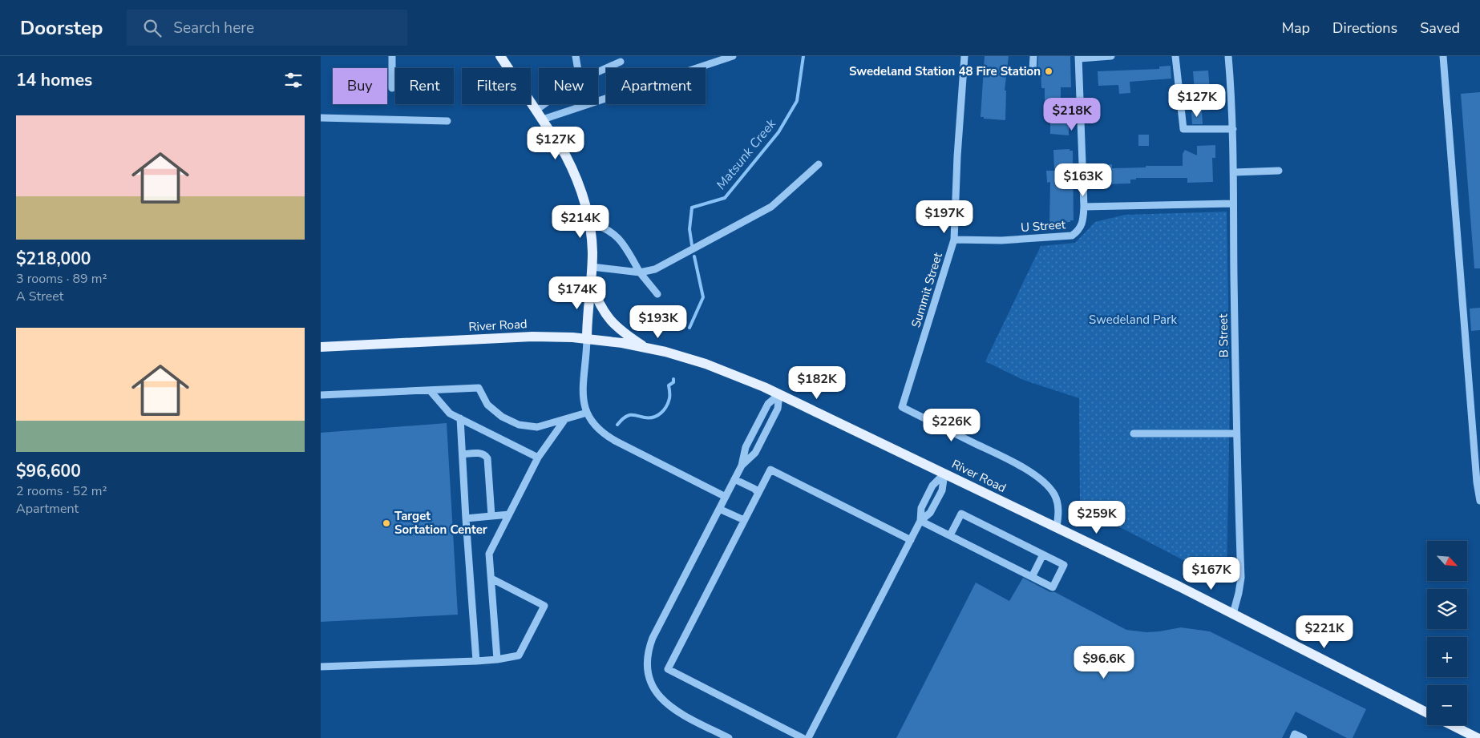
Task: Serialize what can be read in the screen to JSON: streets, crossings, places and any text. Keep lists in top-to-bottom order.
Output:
{
  "streets": {
    "main road": ["River Road"],
    "street": ["U Street", "Summit Street", "B Street"]
  },
  "crossings": [
    ["U Street", "Summit Street"],
    ["Summit Street", "River Road"],
    ["River Road", "B Street"]
  ],
  "water": ["Matsunk Creek"],
  "parks": ["Swedeland Park"],
  "places": ["Swedeland Station 48 Fire Station", "Target Sortation Center"],
  "north": "bottom right",
  "page": {
    "header": "Doorstep",
    "search": "Search here",
    "nav": ["Map", "Directions", "Saved"],
    "heading": "14 homes",
    "chip": [
      "Buy",
      "Rent",
      "Filters",
      "New",
      "Apartment"
    ],
    "price": [
      "$127K",
      "$218K",
      "$127K",
      "$163K",
      "$197K",
      "$214K",
      "$174K",
      "$193K",
      "$182K",
      "$226K",
      "$259K",
      "$167K",
      "$221K",
      "$96.6K"
    ],
    "list": [
      {
        "name": "$218,000",
        "note": "3 rooms · 89 m² · A Street"
      },
      {
        "name": "$96,600",
        "note": "2 rooms · 52 m² · Apartment"
      }
    ],
    "map_buttons": ["+", "−"]
  }
}
